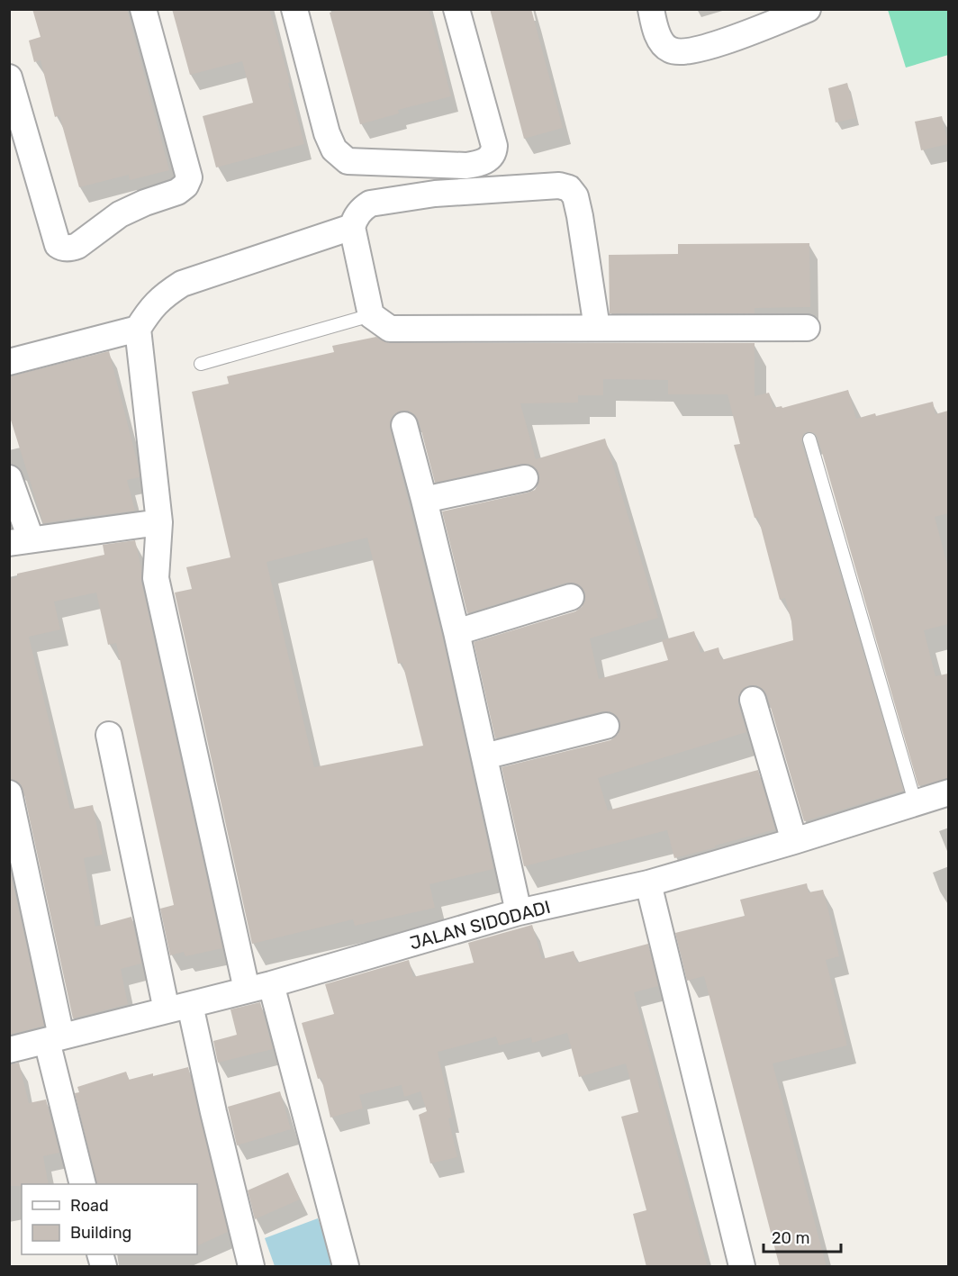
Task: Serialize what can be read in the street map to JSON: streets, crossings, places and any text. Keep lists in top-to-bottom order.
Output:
{
  "streets": {
    "street": ["JALAN SIDODADI"]
  },
  "legend": ["Road", "Building"],
  "scale_bar": "20 m"
}
